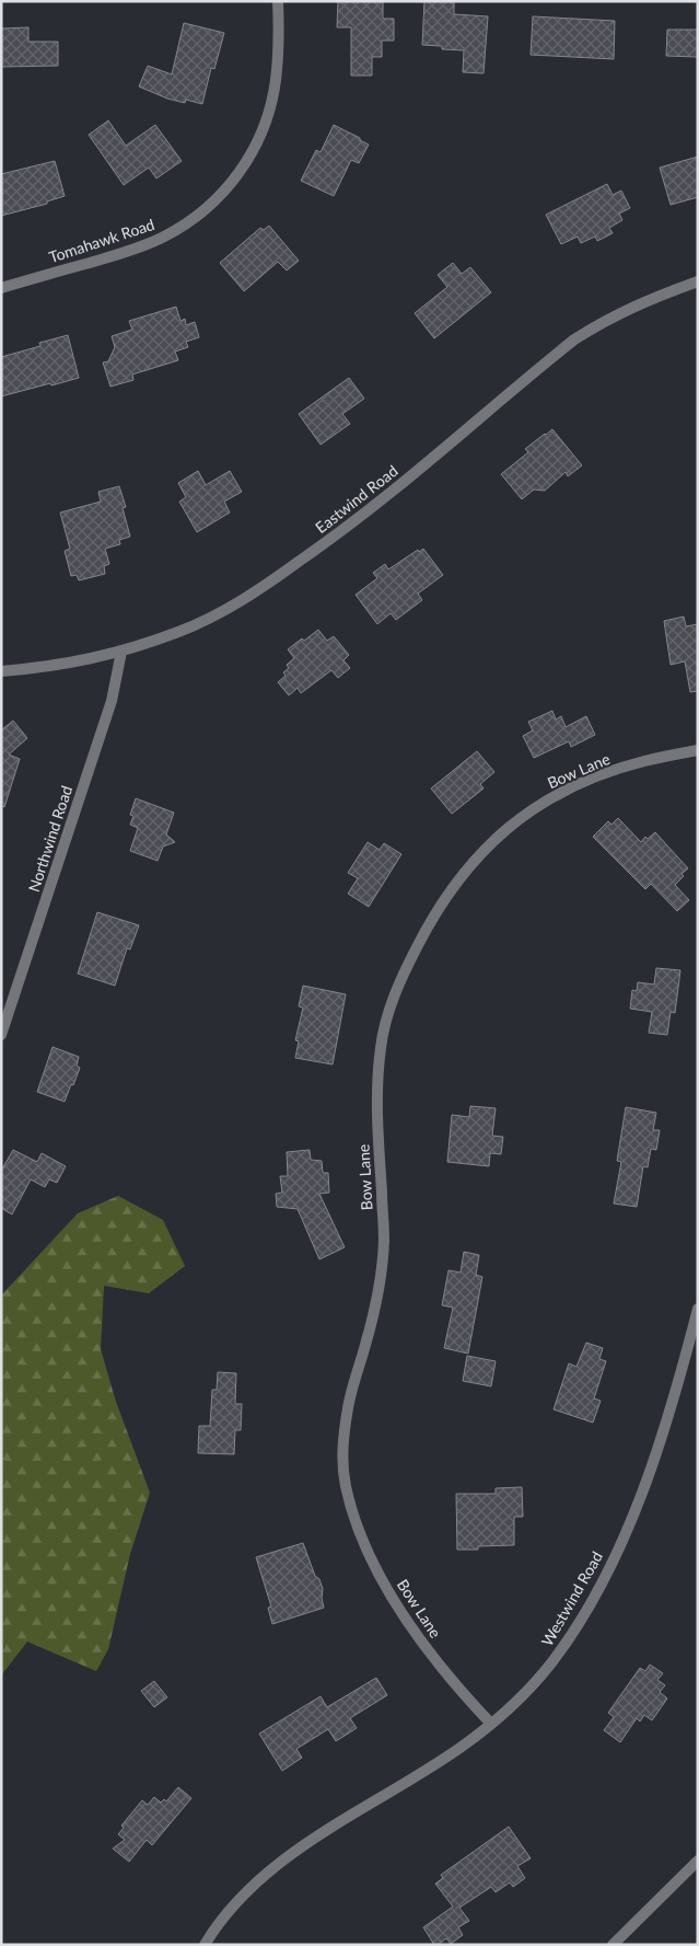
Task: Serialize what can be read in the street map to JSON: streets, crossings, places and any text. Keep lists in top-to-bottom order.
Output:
{
  "streets": {
    "street": [
      "Tomahawk Road",
      "Eastwind Road",
      "Bow Lane",
      "Northwind Road",
      "Westwind Road"
    ]
  },
  "crossings": [
    ["Eastwind Road", "Northwind Road"],
    ["Bow Lane", "Westwind Road"]
  ]
}
